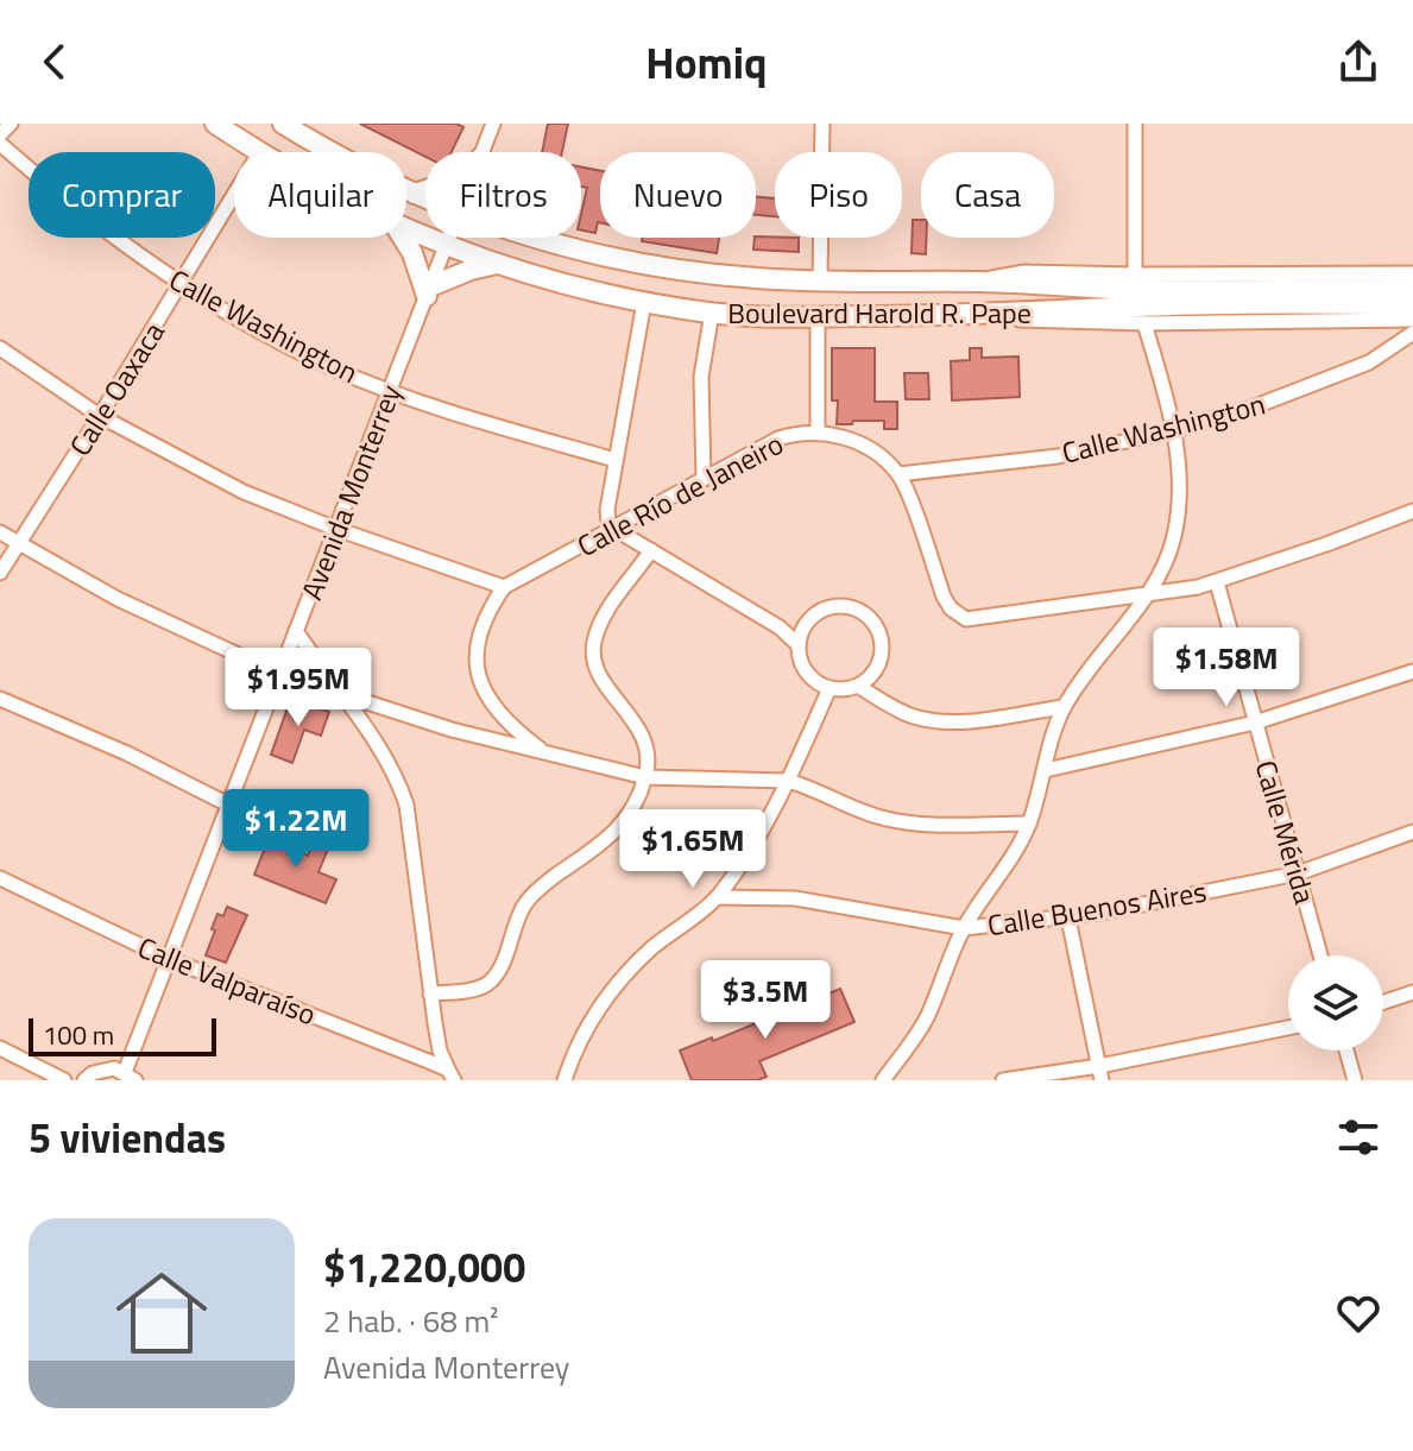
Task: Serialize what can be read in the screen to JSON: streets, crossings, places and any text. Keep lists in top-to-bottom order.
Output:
{
  "streets": {
    "highway": ["Boulevard Harold R. Pape"],
    "street": [
      "Calle Washington",
      "Calle Oaxaca",
      "Avenida Monterrey",
      "Calle Río de Janeiro",
      "Calle Mérida",
      "Calle Buenos Aires",
      "Calle Valparaíso"
    ]
  },
  "crossings": [
    ["Boulevard Harold R. Pape", "Avenida Monterrey"],
    ["Calle Washington", "Calle Oaxaca"],
    ["Calle Washington", "Avenida Monterrey"],
    ["Calle Washington", "Calle Río de Janeiro"],
    ["Avenida Monterrey", "Calle Valparaíso"],
    ["Calle Mérida", "Calle Buenos Aires"]
  ],
  "scale_bar": "100 m",
  "page": {
    "header": "Homiq",
    "chip": [
      "Comprar",
      "Alquilar",
      "Filtros",
      "Nuevo",
      "Piso",
      "Casa"
    ],
    "price": [
      "$1.58M",
      "$1.95M",
      "$1.22M",
      "$1.65M",
      "$3.5M"
    ],
    "scale": "100 m",
    "heading": "5 viviendas",
    "list": [
      {
        "name": "$1,220,000",
        "note": "2 hab. · 68 m² · Avenida Monterrey"
      }
    ]
  }
}
